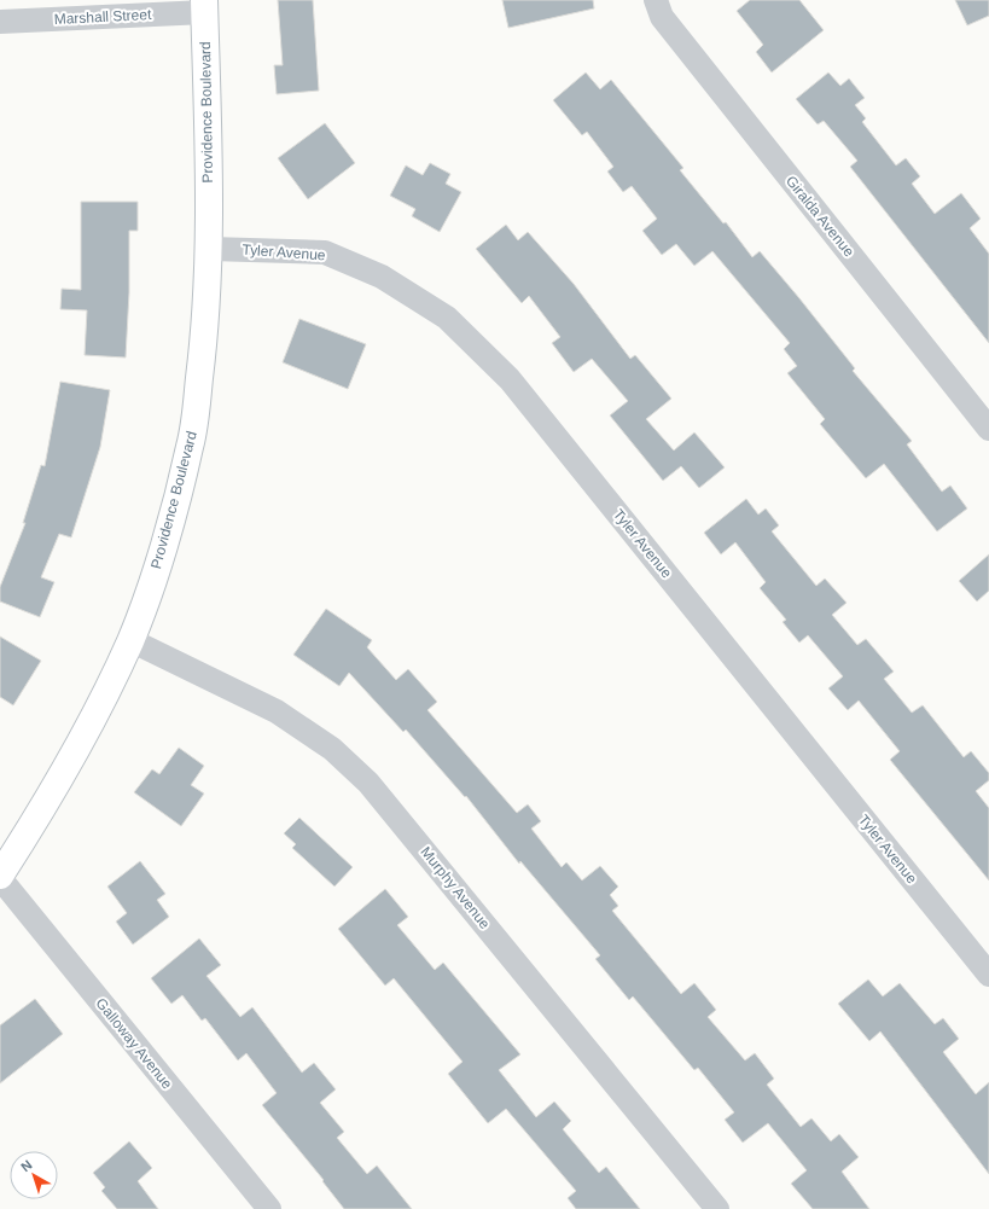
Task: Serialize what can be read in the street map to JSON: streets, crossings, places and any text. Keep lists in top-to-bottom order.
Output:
{
  "streets": {
    "main road": ["Providence Boulevard"],
    "street": [
      "Marshall Street",
      "Giralda Avenue",
      "Tyler Avenue",
      "Murphy Avenue",
      "Galloway Avenue"
    ]
  },
  "crossings": [
    ["Marshall Street", "Providence Boulevard"],
    ["Providence Boulevard", "Tyler Avenue"],
    ["Providence Boulevard", "Murphy Avenue"],
    ["Providence Boulevard", "Galloway Avenue"]
  ],
  "north": "top left"
}
